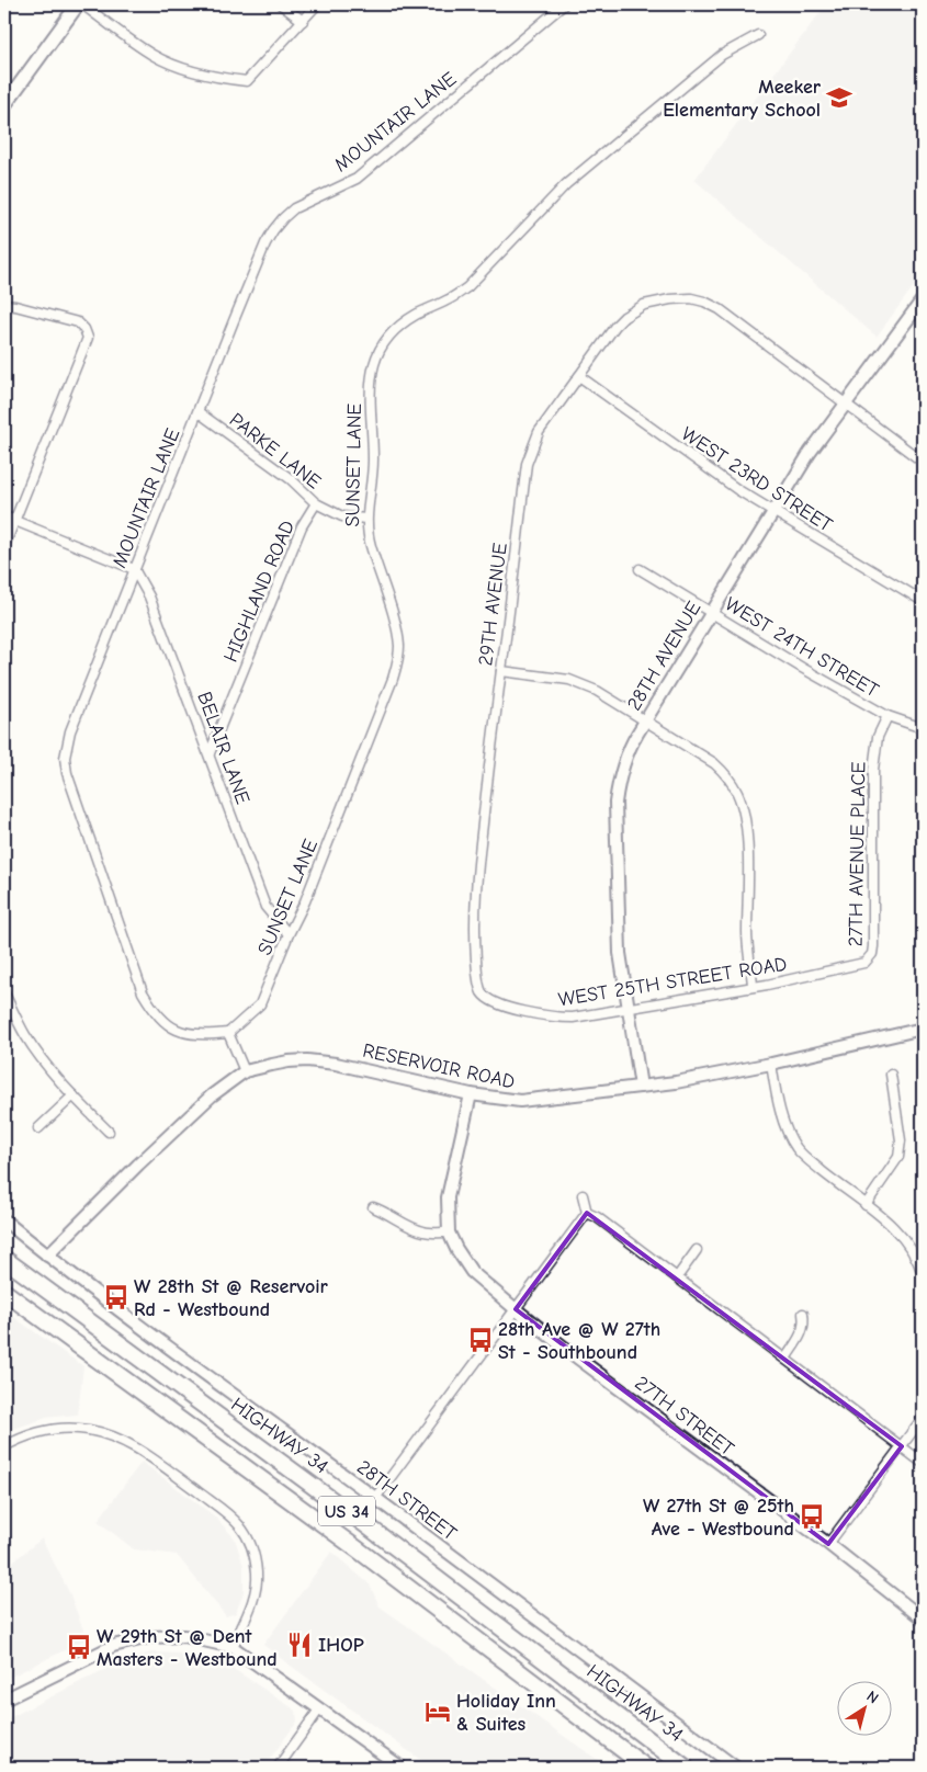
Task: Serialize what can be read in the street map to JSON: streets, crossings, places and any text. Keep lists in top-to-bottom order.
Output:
{
  "streets": {
    "highway": ["HIGHWAY 34", "US 34"],
    "street": [
      "MOUNTAIR LANE",
      "PARKE LANE",
      "SUNSET LANE",
      "WEST 23RD STREET",
      "HIGHLAND ROAD",
      "29TH AVENUE",
      "WEST 24TH STREET",
      "28TH AVENUE",
      "BELAIR LANE",
      "27TH AVENUE PLACE",
      "WEST 25TH STREET ROAD",
      "RESERVOIR ROAD",
      "27TH STREET",
      "28TH STREET"
    ]
  },
  "crossings": [
    ["MOUNTAIR LANE", "PARKE LANE"],
    ["MOUNTAIR LANE", "SUNSET LANE"],
    ["MOUNTAIR LANE", "BELAIR LANE"],
    ["PARKE LANE", "SUNSET LANE"],
    ["PARKE LANE", "HIGHLAND ROAD"],
    ["SUNSET LANE", "BELAIR LANE"],
    ["WEST 23RD STREET", "29TH AVENUE"],
    ["WEST 23RD STREET", "28TH AVENUE"],
    ["HIGHLAND ROAD", "BELAIR LANE"],
    ["29TH AVENUE", "28TH AVENUE"],
    ["29TH AVENUE", "WEST 25TH STREET ROAD"],
    ["WEST 24TH STREET", "28TH AVENUE"],
    ["WEST 24TH STREET", "27TH AVENUE PLACE"],
    ["28TH AVENUE", "WEST 25TH STREET ROAD"],
    ["28TH AVENUE", "RESERVOIR ROAD"],
    ["27TH AVENUE PLACE", "WEST 25TH STREET ROAD"],
    ["RESERVOIR ROAD", "27TH STREET"],
    ["RESERVOIR ROAD", "28TH STREET"]
  ],
  "places": {
    "school or university": ["Meeker Elementary School"],
    "bus stop": [
      "W 28th St @ Reservoir Rd - Westbound",
      "28th Ave @ W 27th St - Southbound",
      "W 27th St @ 25th Ave - Westbound",
      "W 29th St @ Dent Masters - Westbound"
    ],
    "restaurant": ["IHOP"],
    "hotel": ["Holiday Inn & Suites"]
  },
  "north": "top right"
}
